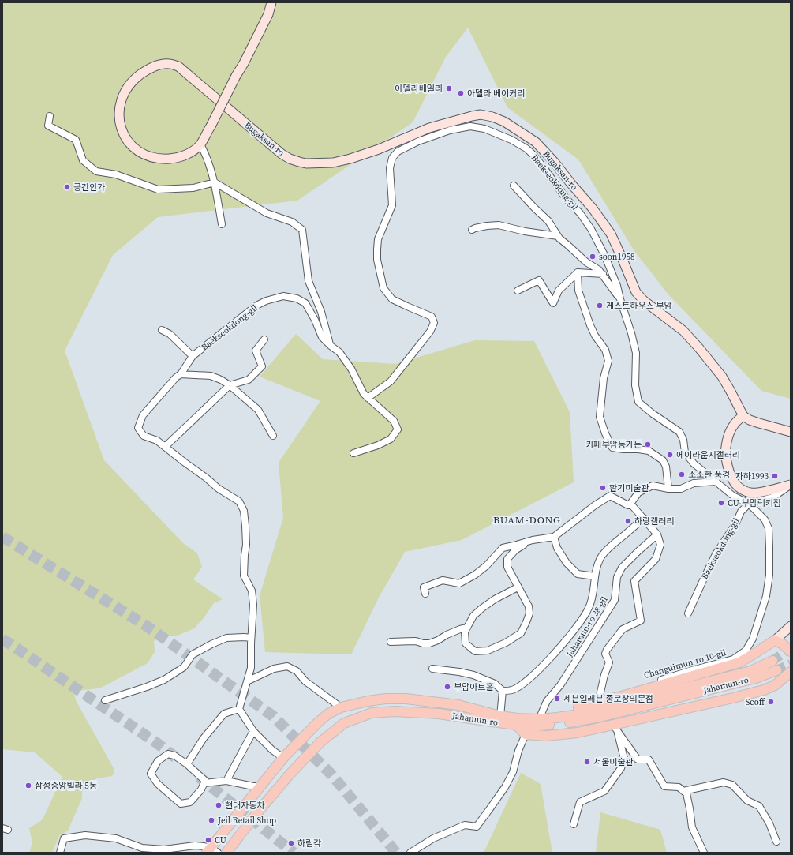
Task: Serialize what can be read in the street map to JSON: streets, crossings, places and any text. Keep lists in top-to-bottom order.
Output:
{
  "streets": {
    "main road": ["Jahamun-ro"],
    "street": [
      "Bugaksan-ro",
      "Baekseokdong-gil",
      "Jahamun-ro 38-gil",
      "Changuimun-ro 10-gil"
    ]
  },
  "crossings": [
    ["Baekseokdong-gil", "Changuimun-ro 10-gil"],
    ["Jahamun-ro 38-gil", "Jahamun-ro"]
  ],
  "districts": ["BUAM-DONG"],
  "places": [
    "아델라베일리",
    "아델라 베이커리",
    "공간안가",
    "soon1958",
    "게스트하우스 부암",
    "카페부암동가든",
    "에이라운지갤러리",
    "소소한 풍경",
    "자하1993",
    "환기미술관",
    "CU 부암럭키점",
    "하랑갤러리",
    "부암아트홀",
    "세븐일레븐 종로창의문점",
    "Scoff",
    "서울미술관",
    "삼성중앙빌라 5동",
    "현대자동차",
    "Jeil Retail Shop",
    "CU",
    "하림각"
  ]
}
